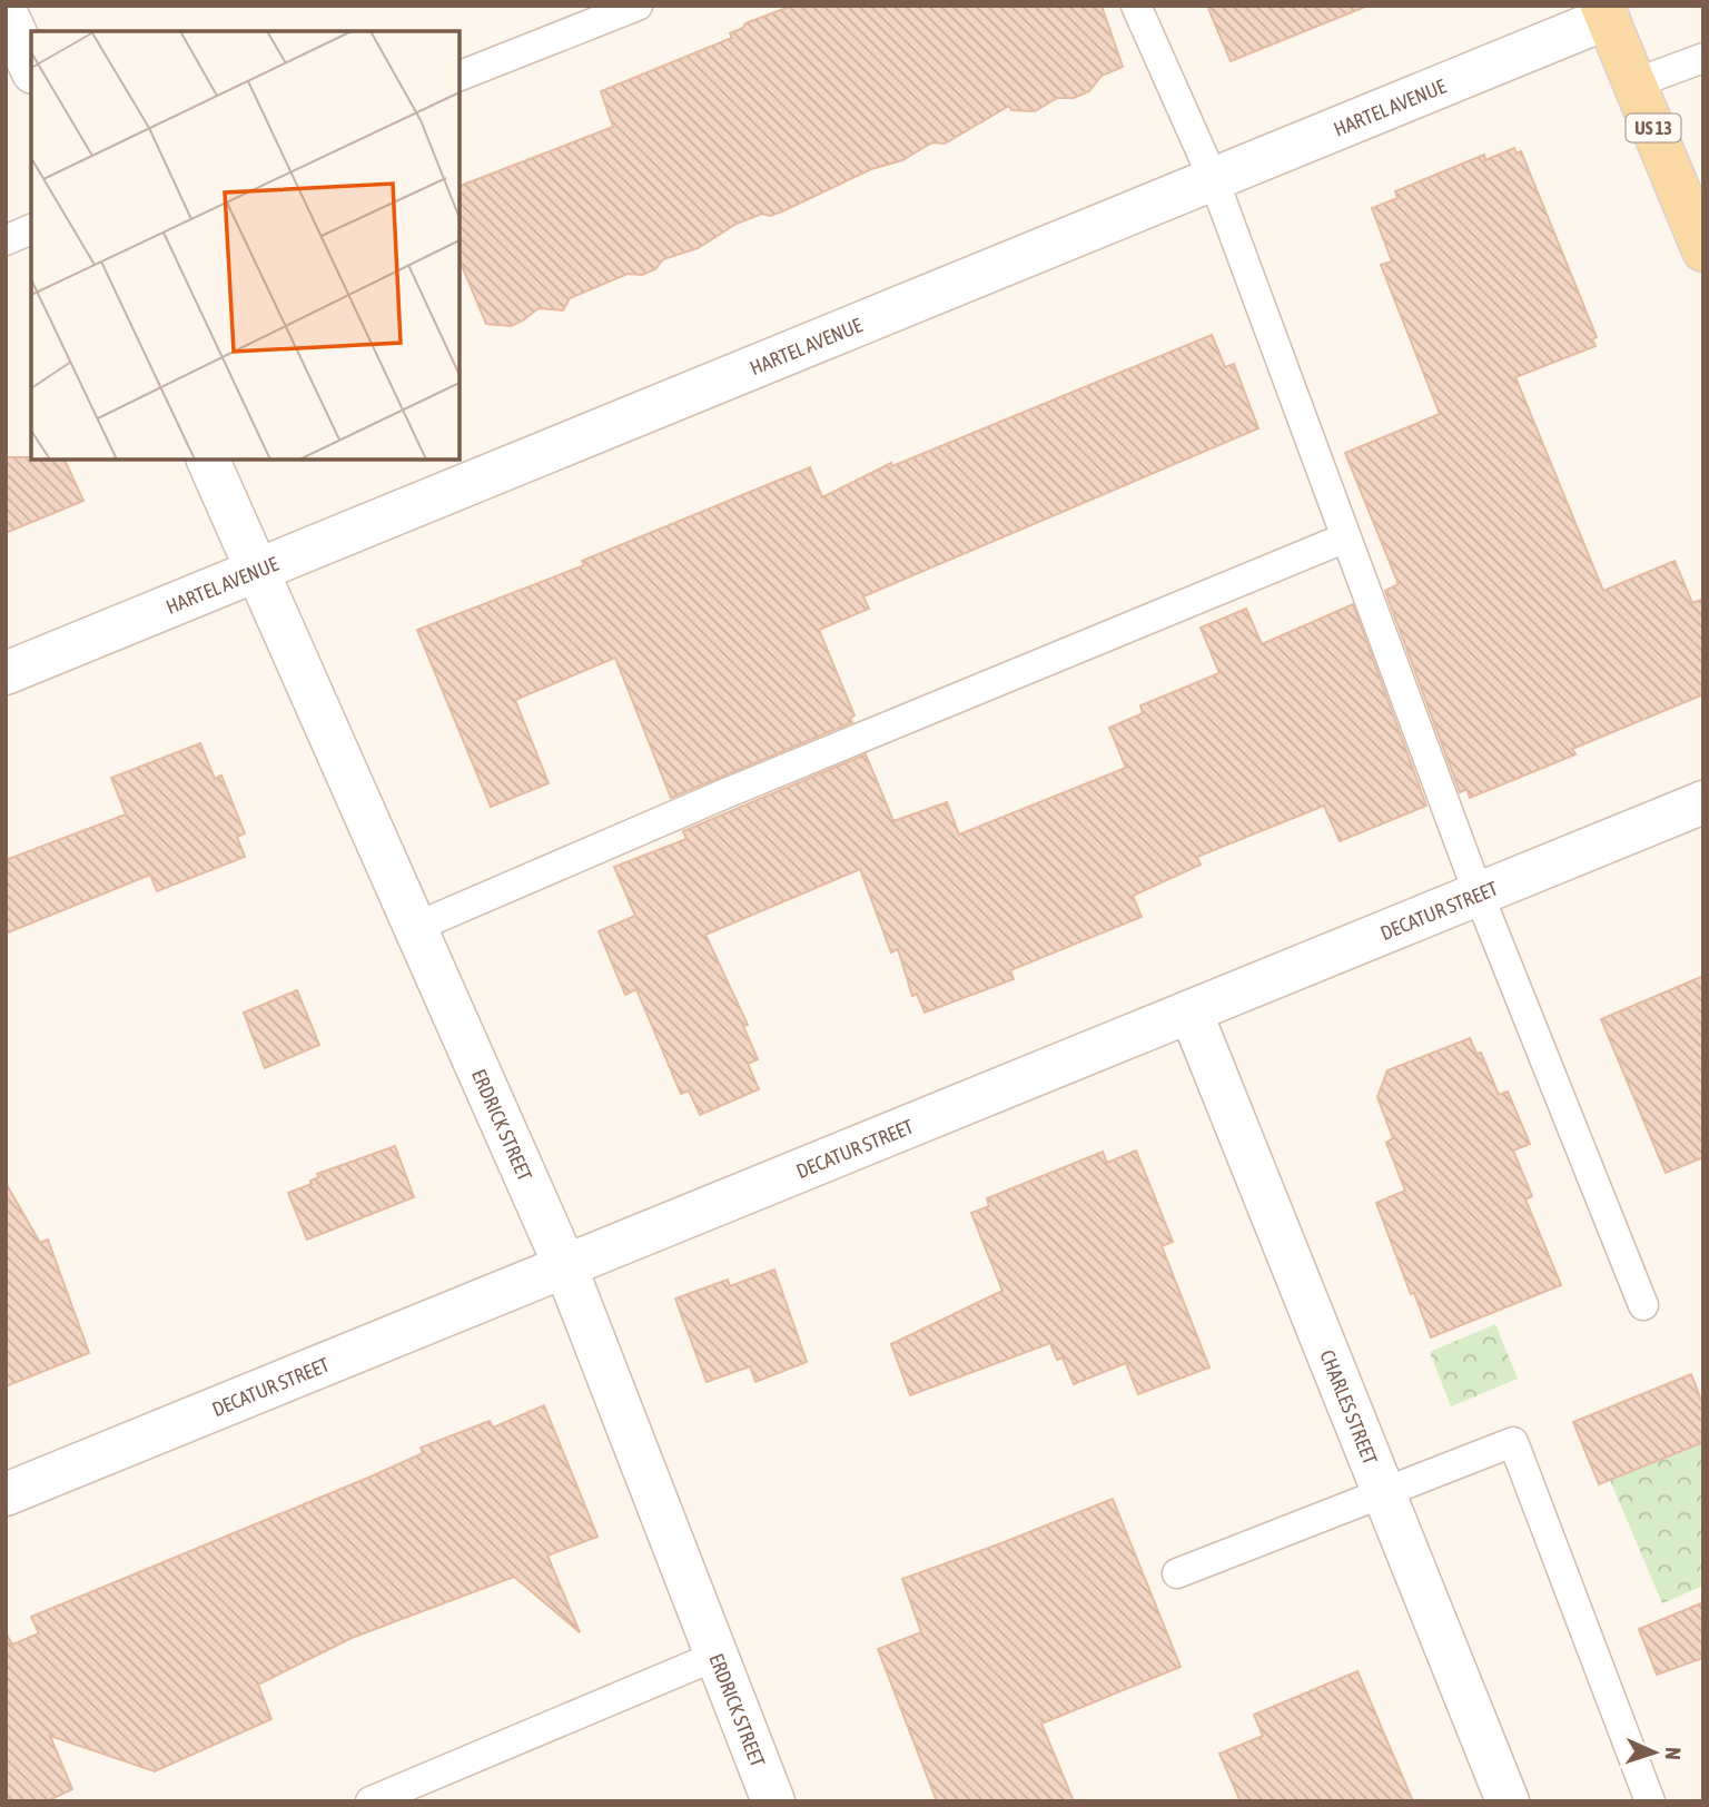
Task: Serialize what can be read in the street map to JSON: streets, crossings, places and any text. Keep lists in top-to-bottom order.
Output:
{
  "streets": {
    "main road": ["US 13"],
    "street": [
      "HARTEL AVENUE",
      "DECATUR STREET",
      "ERDRICK STREET",
      "CHARLES STREET"
    ]
  },
  "crossings": [
    ["HARTEL AVENUE", "US 13"],
    ["HARTEL AVENUE", "ERDRICK STREET"],
    ["DECATUR STREET", "ERDRICK STREET"],
    ["DECATUR STREET", "CHARLES STREET"]
  ],
  "north": "right"
}
